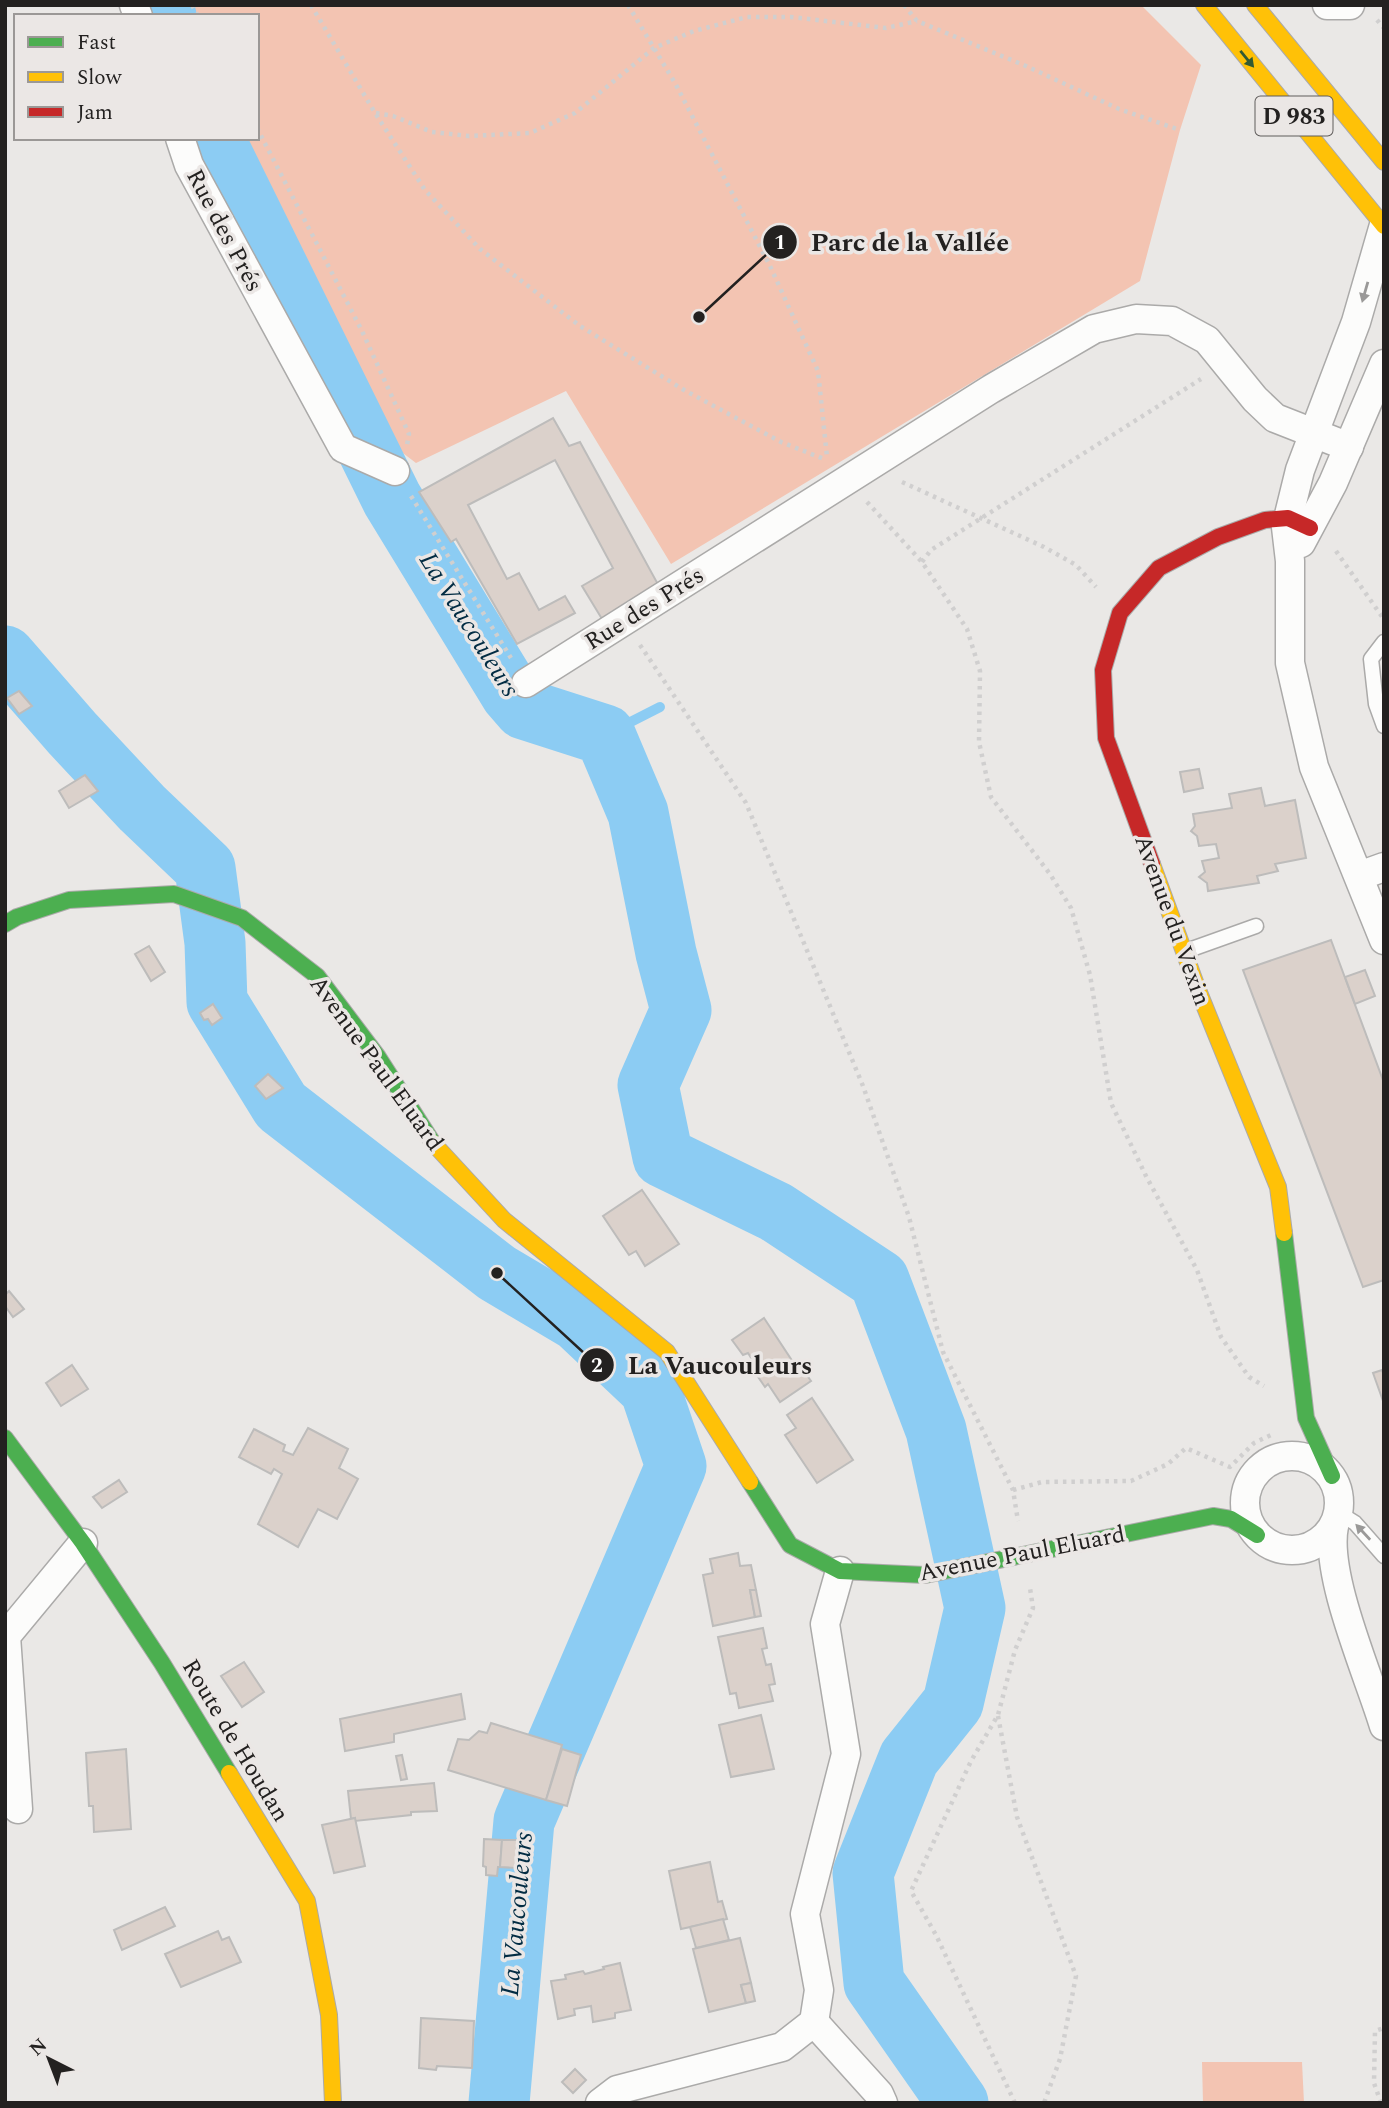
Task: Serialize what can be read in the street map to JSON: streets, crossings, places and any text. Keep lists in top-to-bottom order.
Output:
{
  "streets": {
    "street": [
      "D 983",
      "Rue des Prés",
      "Avenue du Vexin",
      "Avenue Paul Eluard",
      "Route de Houdan"
    ]
  },
  "crossings": [
    ["Avenue du Vexin", "Avenue Paul Eluard"]
  ],
  "water": ["La Vaucouleurs"],
  "places": ["Parc de la Vallée", "La Vaucouleurs"],
  "legend": ["Fast", "Slow", "Jam"],
  "north": "top left"
}
